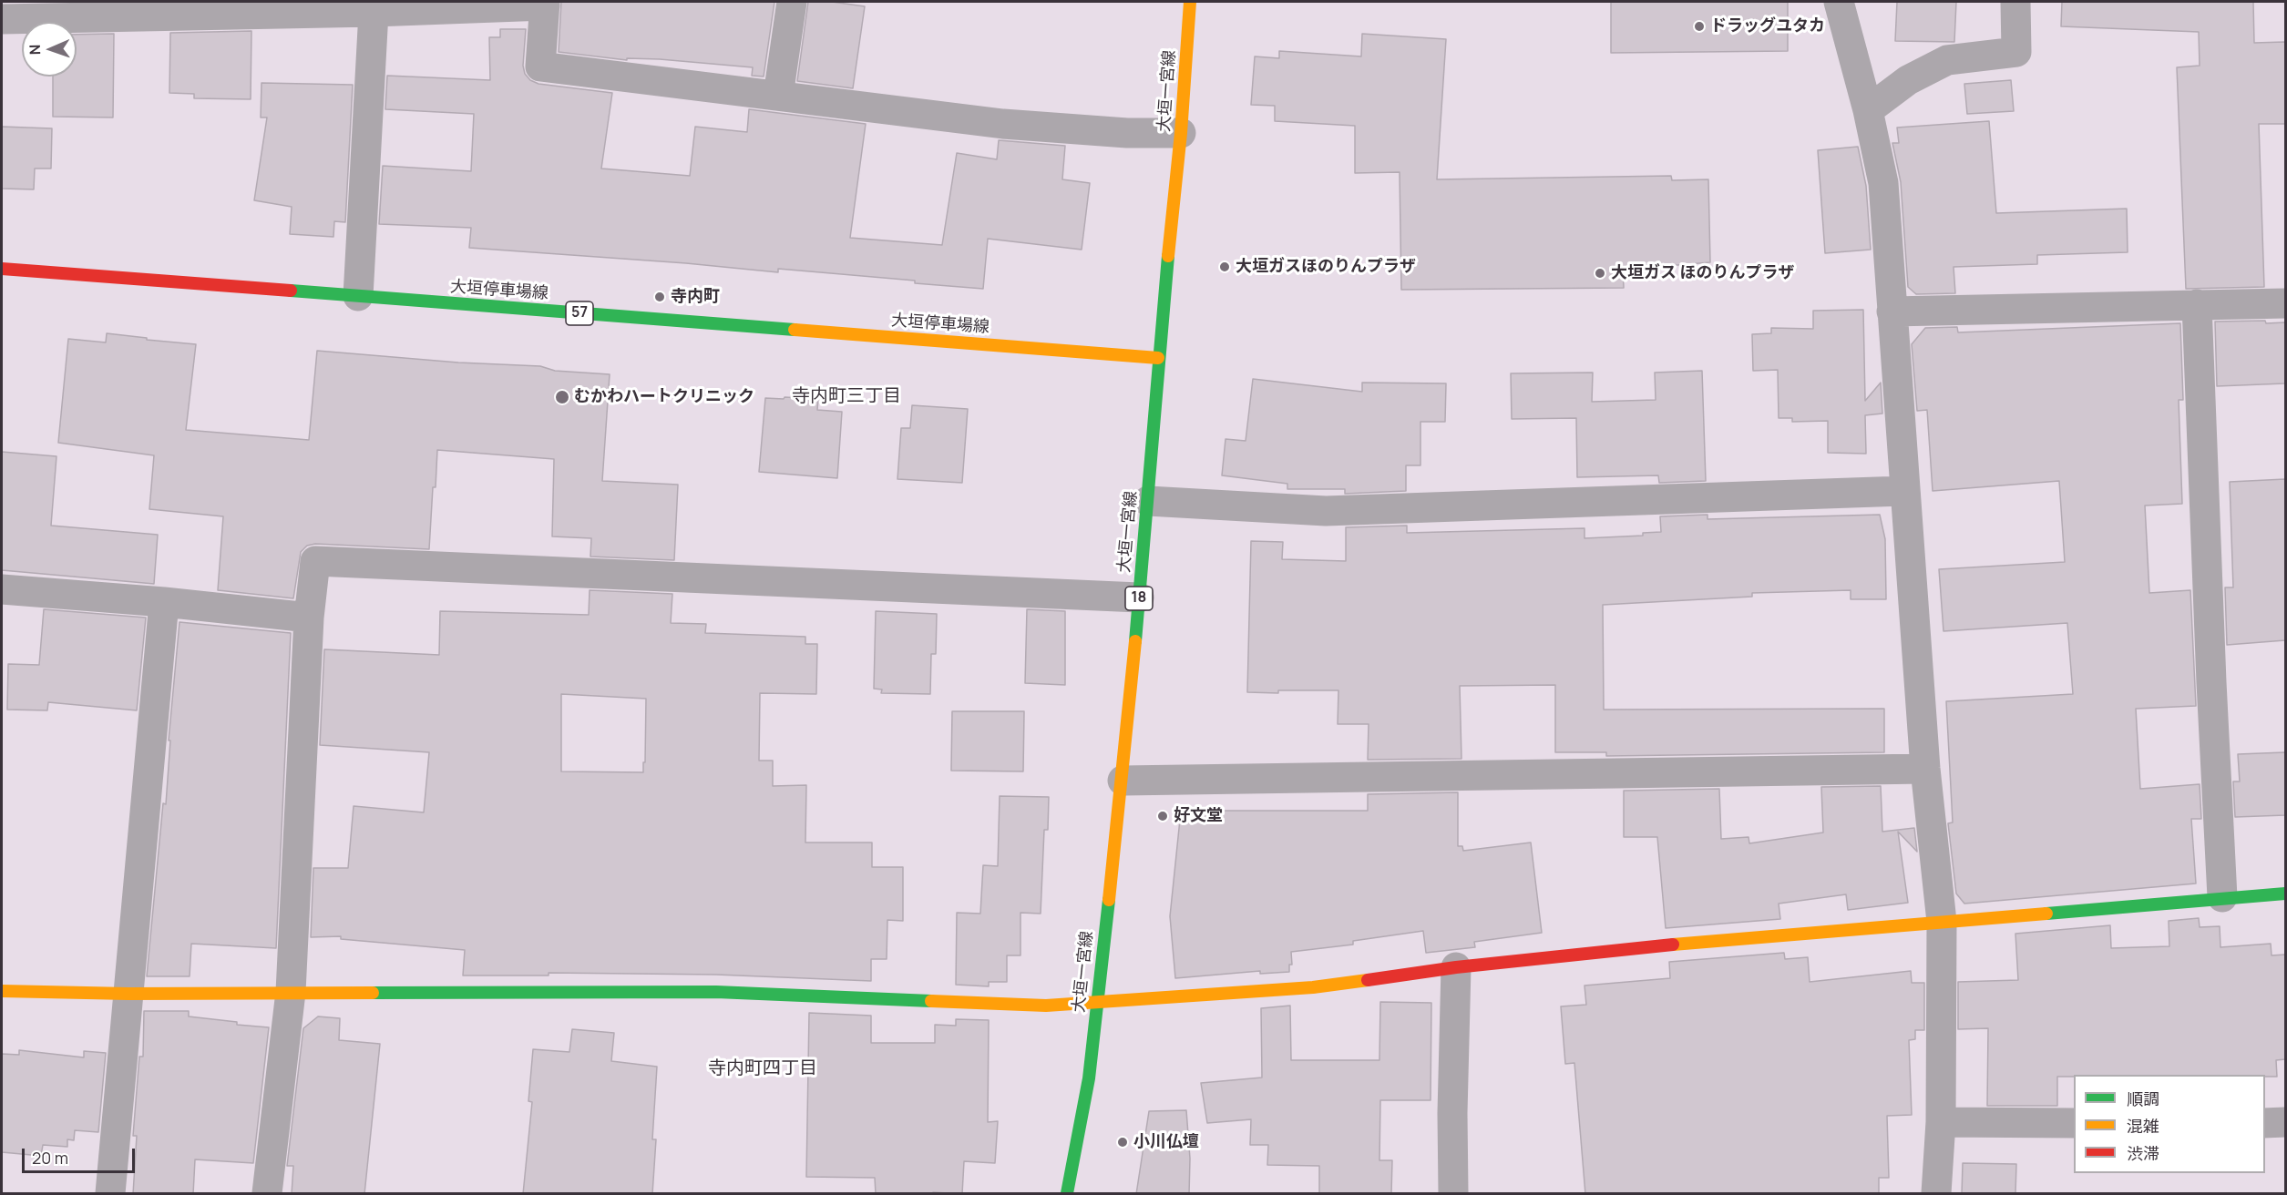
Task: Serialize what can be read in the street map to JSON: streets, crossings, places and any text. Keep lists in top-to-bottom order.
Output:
{
  "streets": {
    "main road": [
      "大垣一宮線",
      "大垣停車場線",
      "57",
      "18"
    ]
  },
  "crossings": [
    ["大垣一宮線", "大垣停車場線"]
  ],
  "districts": ["寺内町三丁目", "寺内町四丁目"],
  "places": [
    "ドラッグユタカ",
    "大垣ガスほのりんプラザ",
    "大垣ガス ほのりんプラザ",
    "寺内町",
    "むかわハートクリニック",
    "好文堂",
    "小川仏壇"
  ],
  "legend": ["順調", "混雑", "渋滞"],
  "scale_bar": "20 m",
  "north": "left"
}
